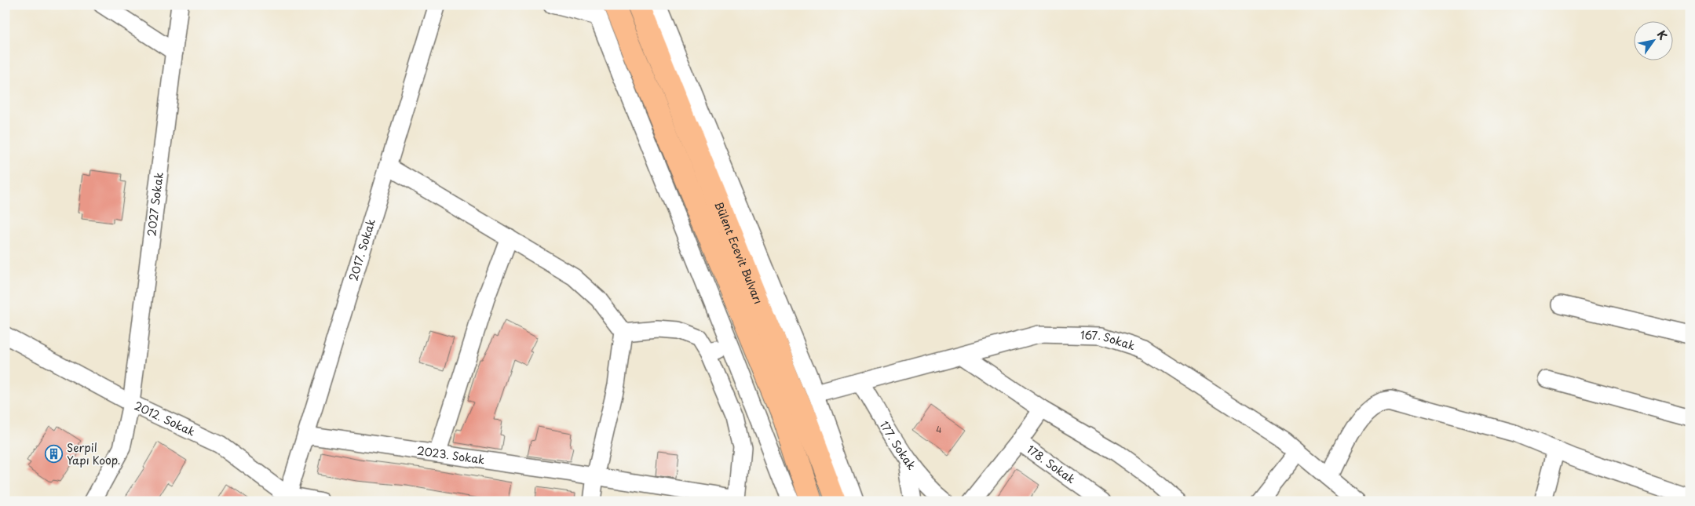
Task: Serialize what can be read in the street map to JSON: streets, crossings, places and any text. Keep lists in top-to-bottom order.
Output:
{
  "streets": {
    "main road": ["Bülent Ecevit Bulvarı"],
    "street": [
      "2027 Sokak",
      "2017. Sokak",
      "167. Sokak",
      "2012. Sokak",
      "177. Sokak",
      "2023. Sokak",
      "178. Sokak"
    ]
  },
  "crossings": [
    ["2027 Sokak", "2012. Sokak"],
    ["2017. Sokak", "2012. Sokak"],
    ["2017. Sokak", "2023. Sokak"],
    ["167. Sokak", "177. Sokak"]
  ],
  "places": {
    "building": ["Serpil Yapı Koop."]
  },
  "house_numbers": ["4"],
  "north": "top right"
}
